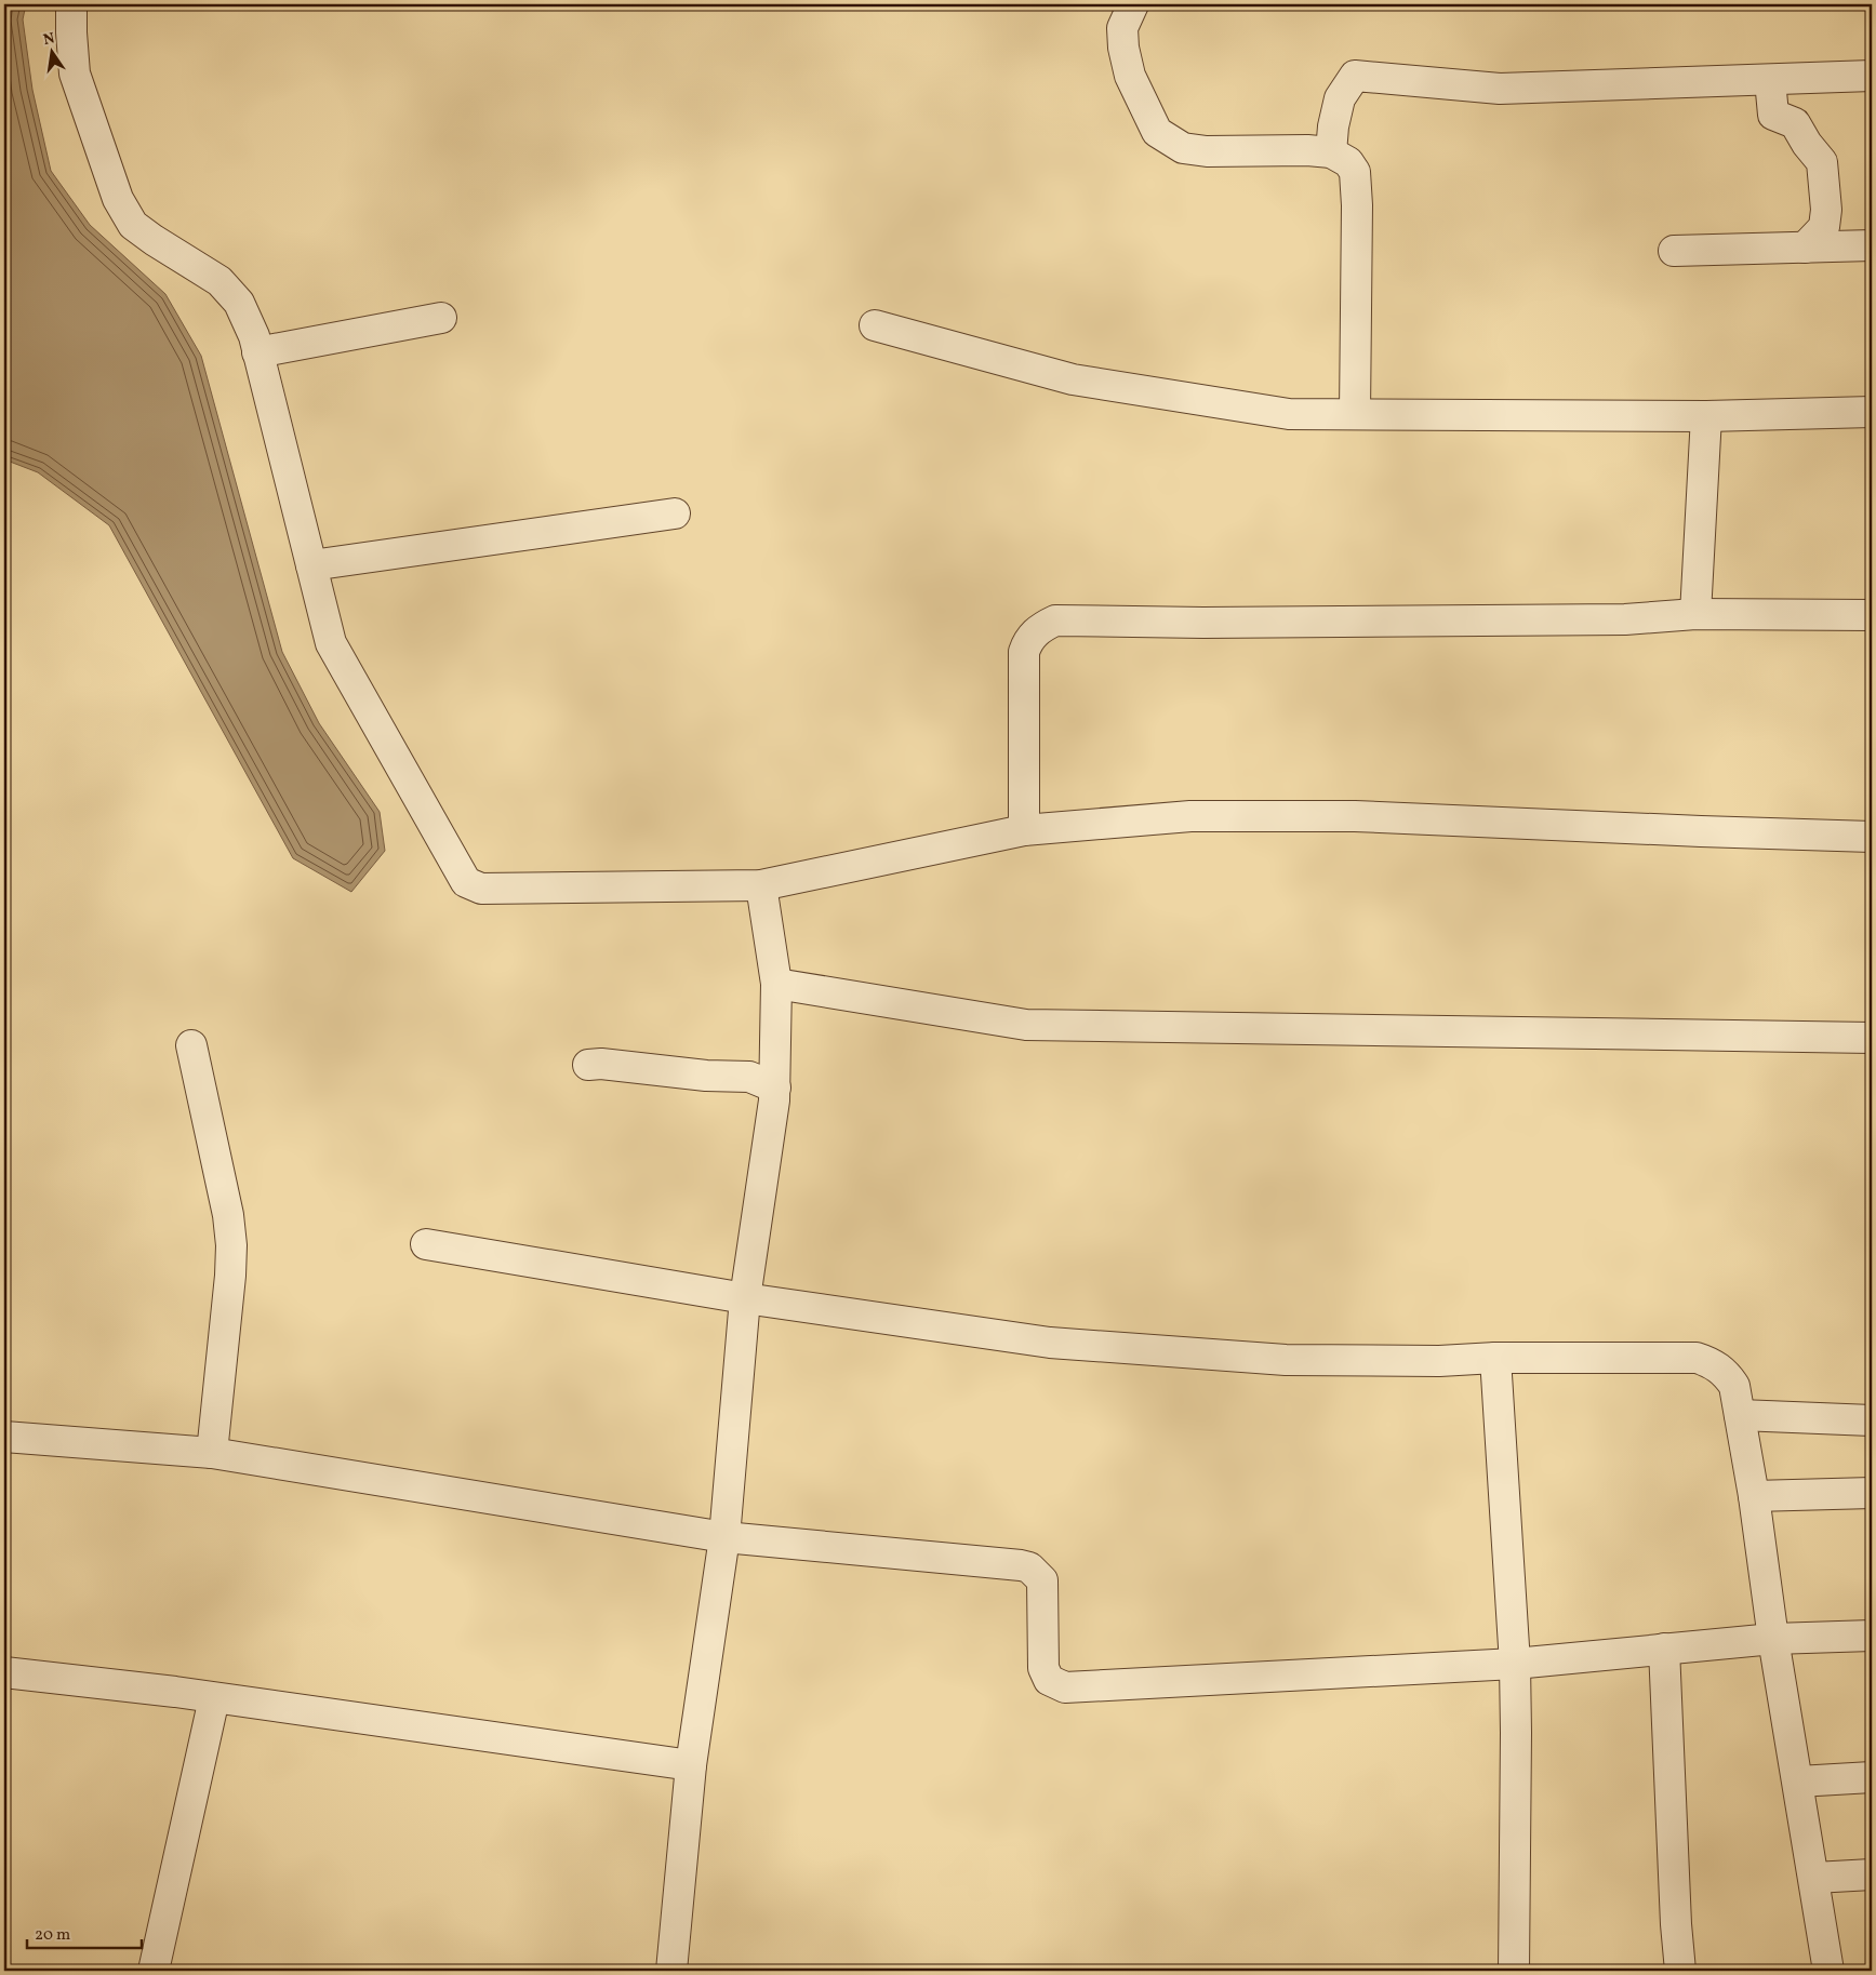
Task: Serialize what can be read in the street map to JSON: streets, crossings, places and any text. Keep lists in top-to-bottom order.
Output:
{
  "scale_bar": "20 m",
  "north": "top"
}
